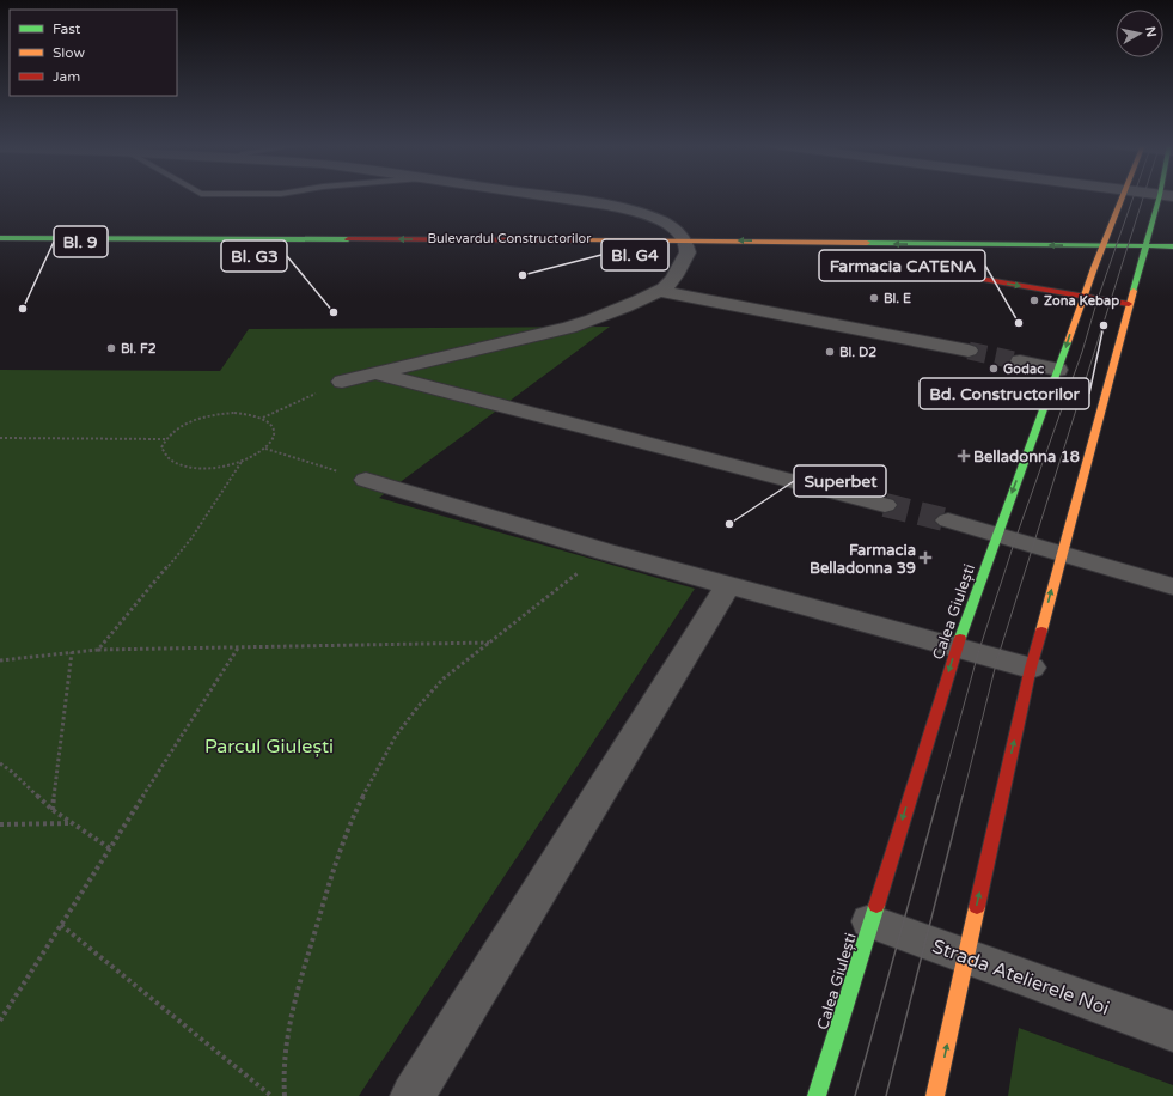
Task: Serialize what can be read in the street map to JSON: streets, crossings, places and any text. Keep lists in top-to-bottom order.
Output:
{
  "streets": {
    "main road": ["Bulevardul Constructorilor", "Calea Giulești"],
    "street": ["Strada Atelierele Noi"]
  },
  "crossings": [
    ["Bulevardul Constructorilor", "Calea Giulești"],
    ["Calea Giulești", "Strada Atelierele Noi"]
  ],
  "parks": ["Parcul Giulești"],
  "places": {
    "other": [
      "Bl. G4",
      "Bl. E",
      "Zona Kebap",
      "Bl. 9",
      "Bl. G3",
      "Farmacia CATENA",
      "Bd. Constructorilor",
      "Bl. F2",
      "Bl. D2",
      "Godac",
      "Superbet"
    ],
    "health": ["Belladonna 18", "Farmacia Belladonna 39"]
  },
  "legend": ["Fast", "Slow", "Jam"],
  "north": "right"
}
